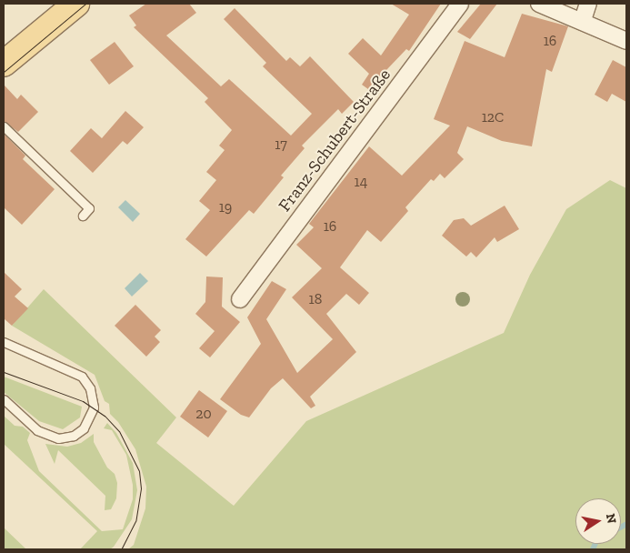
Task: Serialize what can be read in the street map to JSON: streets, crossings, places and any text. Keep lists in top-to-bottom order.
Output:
{
  "streets": {
    "street": ["Franz-Schubert-Straße"]
  },
  "house_numbers": [
    "16",
    "12C",
    "17",
    "14",
    "19",
    "16",
    "18",
    "20"
  ],
  "north": "right"
}
